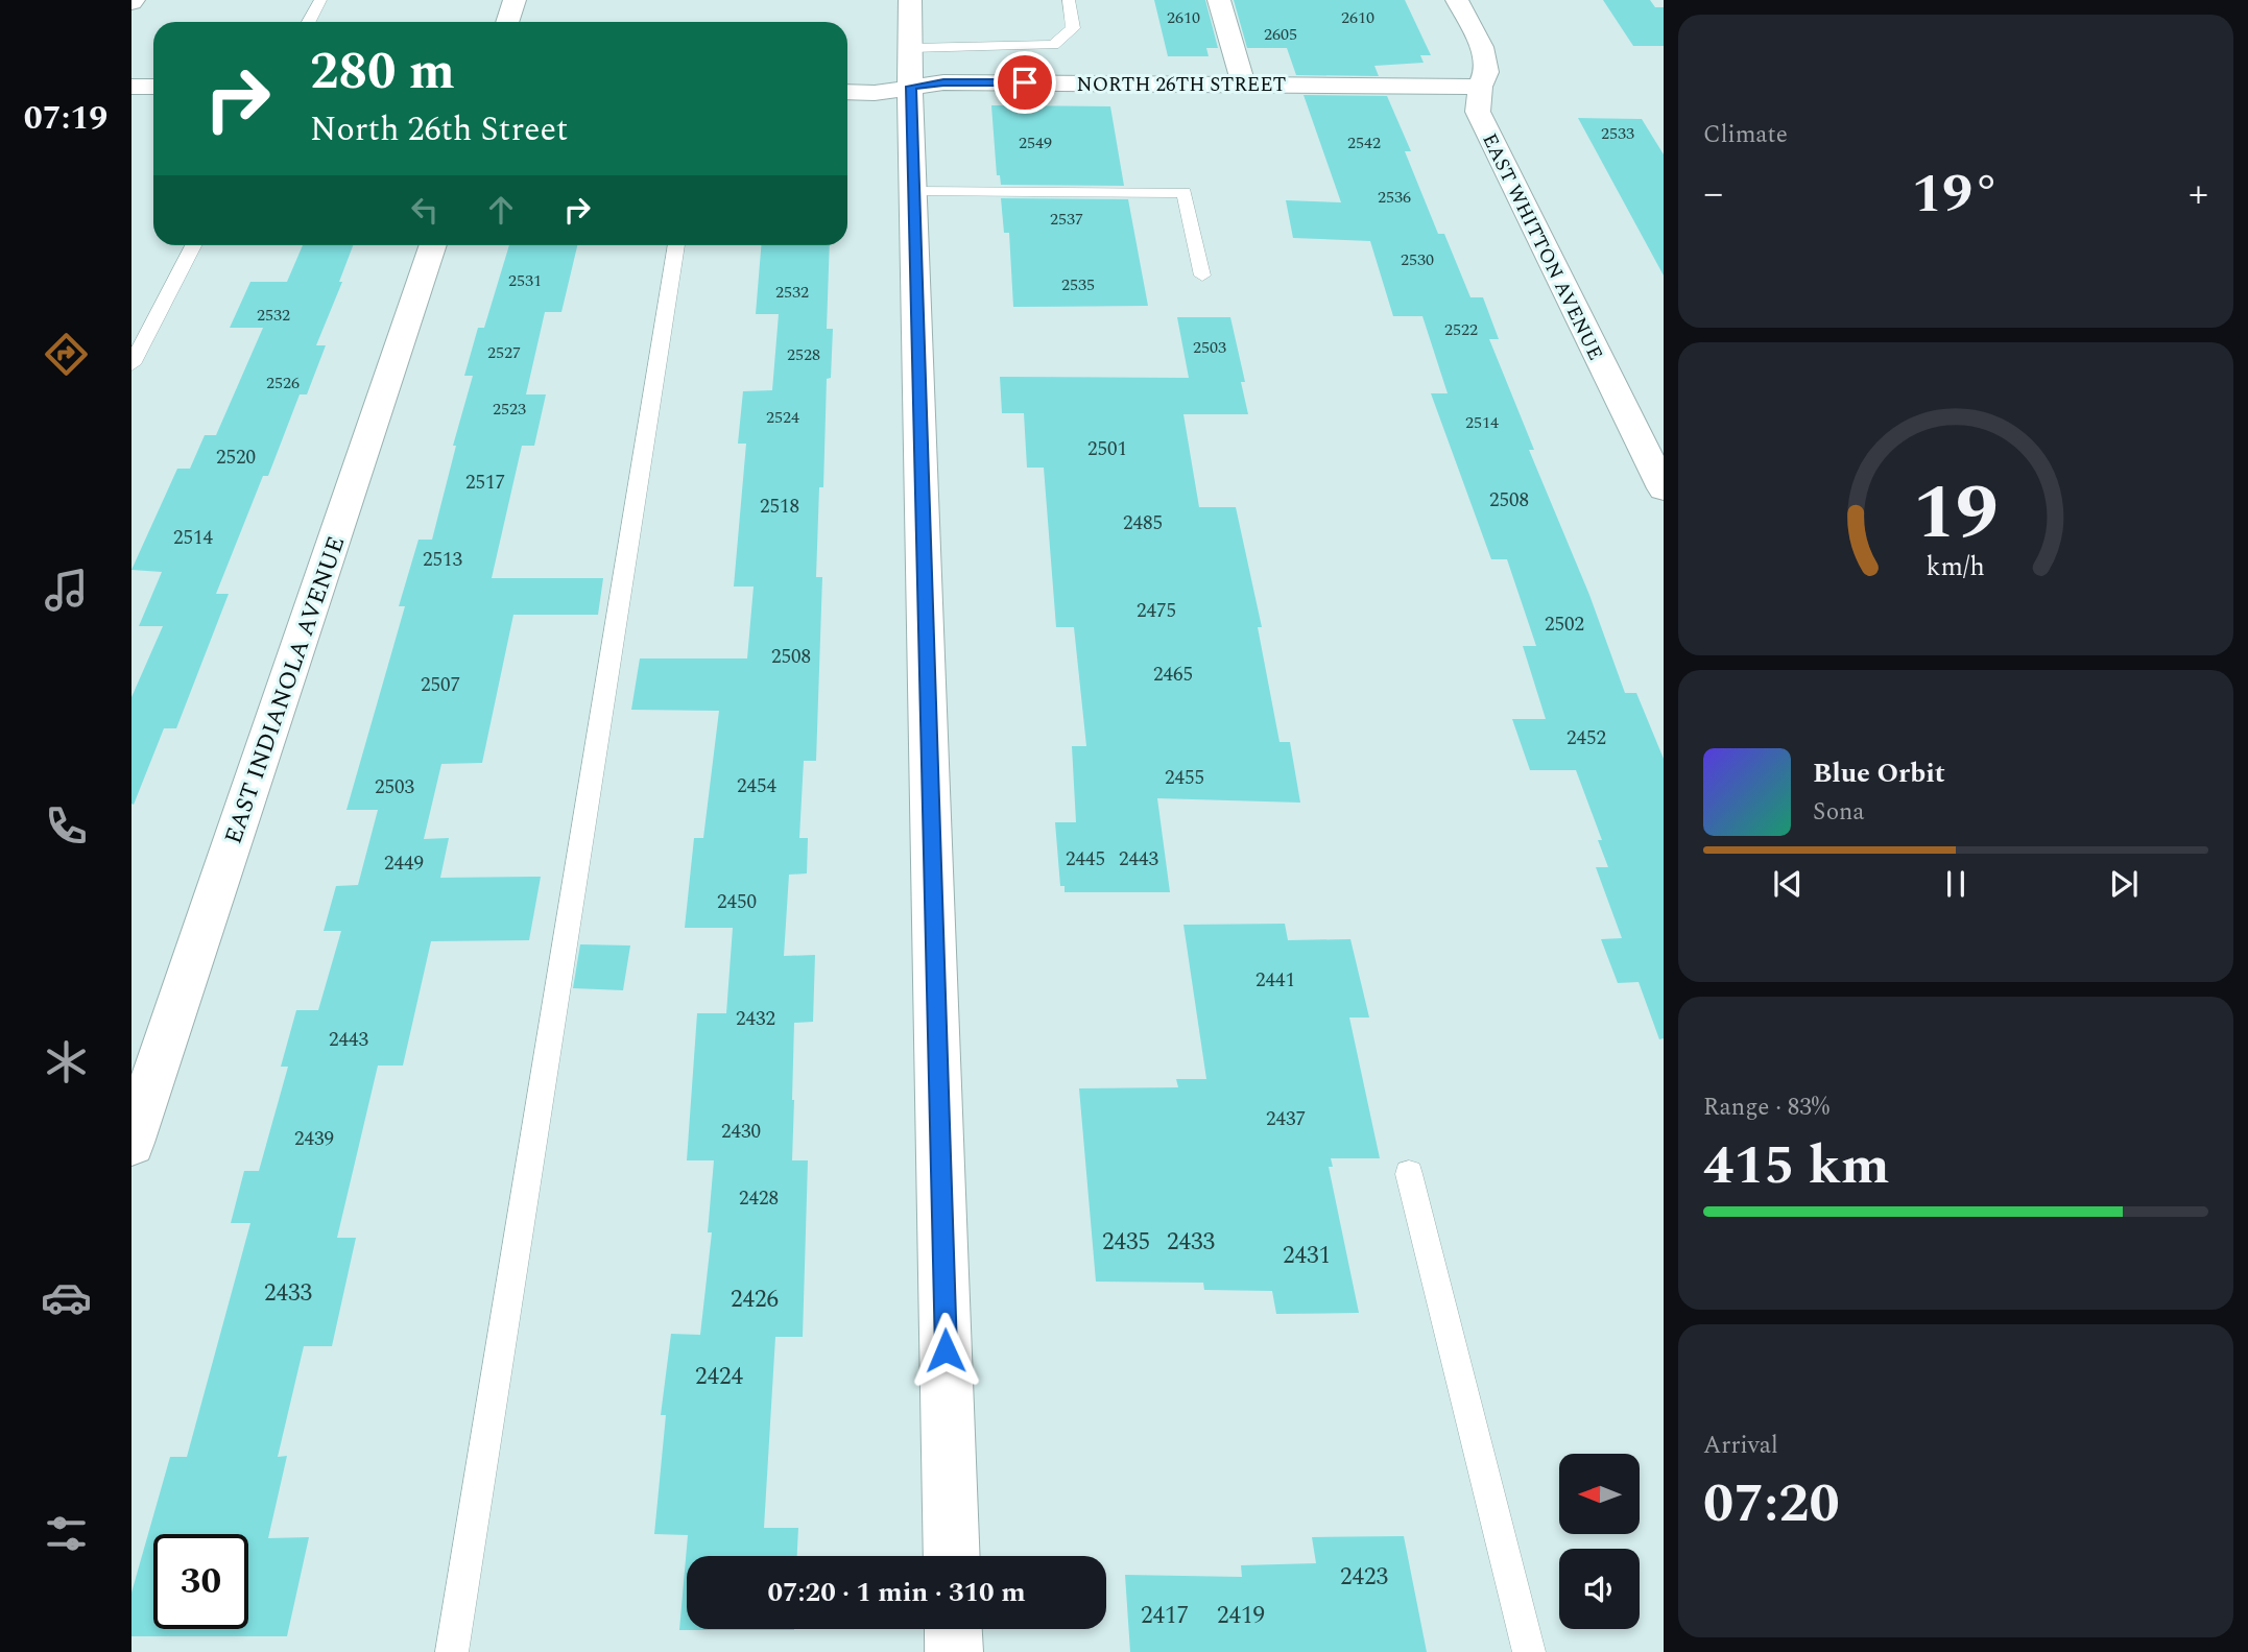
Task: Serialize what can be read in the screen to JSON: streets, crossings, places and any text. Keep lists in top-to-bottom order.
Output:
{
  "streets": {
    "street": ["NORTH 26TH STREET", "EAST WHITTON AVENUE", "EAST INDIANOLA AVENUE"]
  },
  "crossings": [
    ["NORTH 26TH STREET", "EAST WHITTON AVENUE"]
  ],
  "house_numbers": [
    "2610",
    "2610",
    "2605",
    "2533",
    "2549",
    "2542",
    "2536",
    "2537",
    "2530",
    "2531",
    "2535",
    "2532",
    "2532",
    "2522",
    "2503",
    "2527",
    "2528",
    "2526",
    "2523",
    "2524",
    "2514",
    "2501",
    "2520",
    "2517",
    "2508",
    "2518",
    "2485",
    "2514",
    "2513",
    "2475",
    "2502",
    "2508",
    "2465",
    "2507",
    "2452",
    "2455",
    "2454",
    "2503",
    "2445",
    "2443",
    "2449",
    "2450",
    "2441",
    "2432",
    "2443",
    "2437",
    "2430",
    "2439",
    "2428",
    "2435",
    "2433",
    "2431",
    "2433",
    "2426",
    "2424",
    "2423",
    "2417",
    "2419"
  ],
  "north": "left",
  "page": {
    "tabs": "07:19",
    "tile": [
      "Climate",
      ["Range · 83%", "415 km"],
      ["Arrival", "07:20"]
    ],
    "turn": ["280 m", "North 26th Street"],
    "heat": ["−", "19°", "+"],
    "song": ["Blue Orbit", "Sona"],
    "limit": "30",
    "trip": "07:20 · 1 min · 310 m",
    "gauge": ["19", "km/h"]
  }
}
